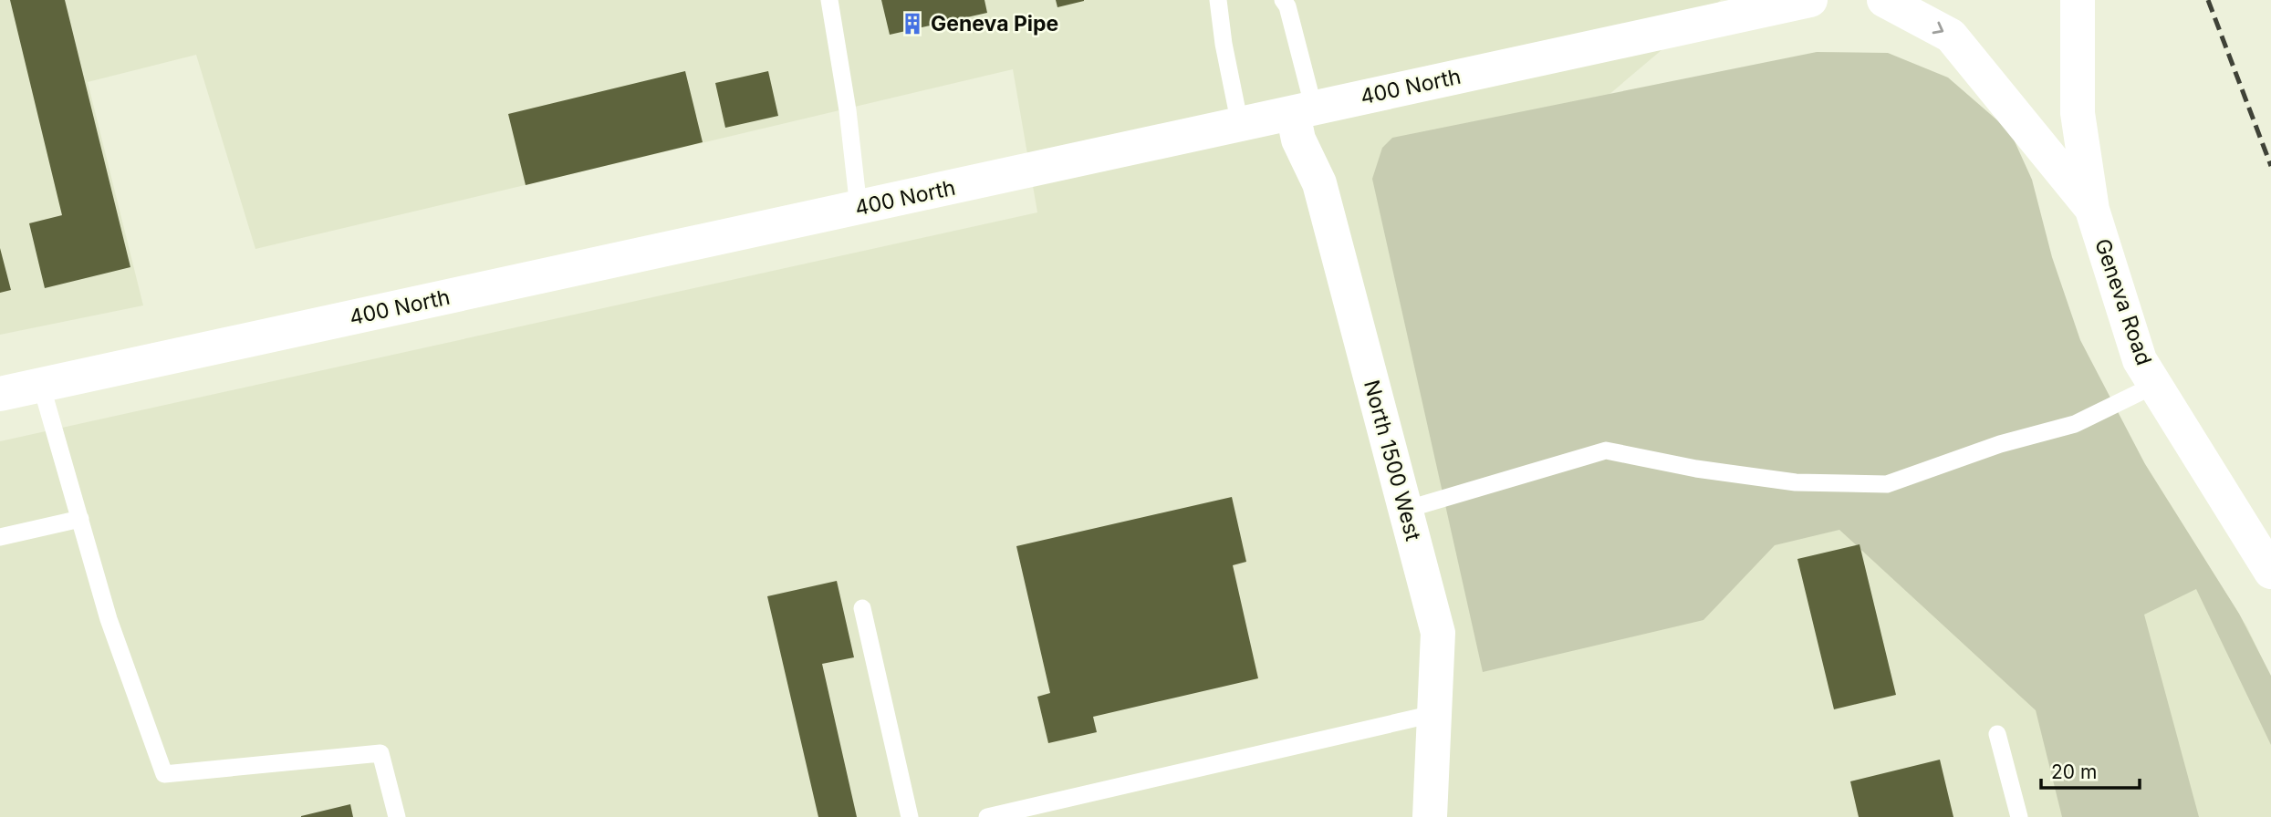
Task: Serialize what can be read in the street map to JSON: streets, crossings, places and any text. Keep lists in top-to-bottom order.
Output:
{
  "streets": {
    "main road": ["400 North", "Geneva Road", "North 1500 West"]
  },
  "crossings": [
    ["400 North", "North 1500 West"]
  ],
  "places": {
    "building": ["Geneva Pipe"]
  },
  "scale_bar": "20 m"
}
